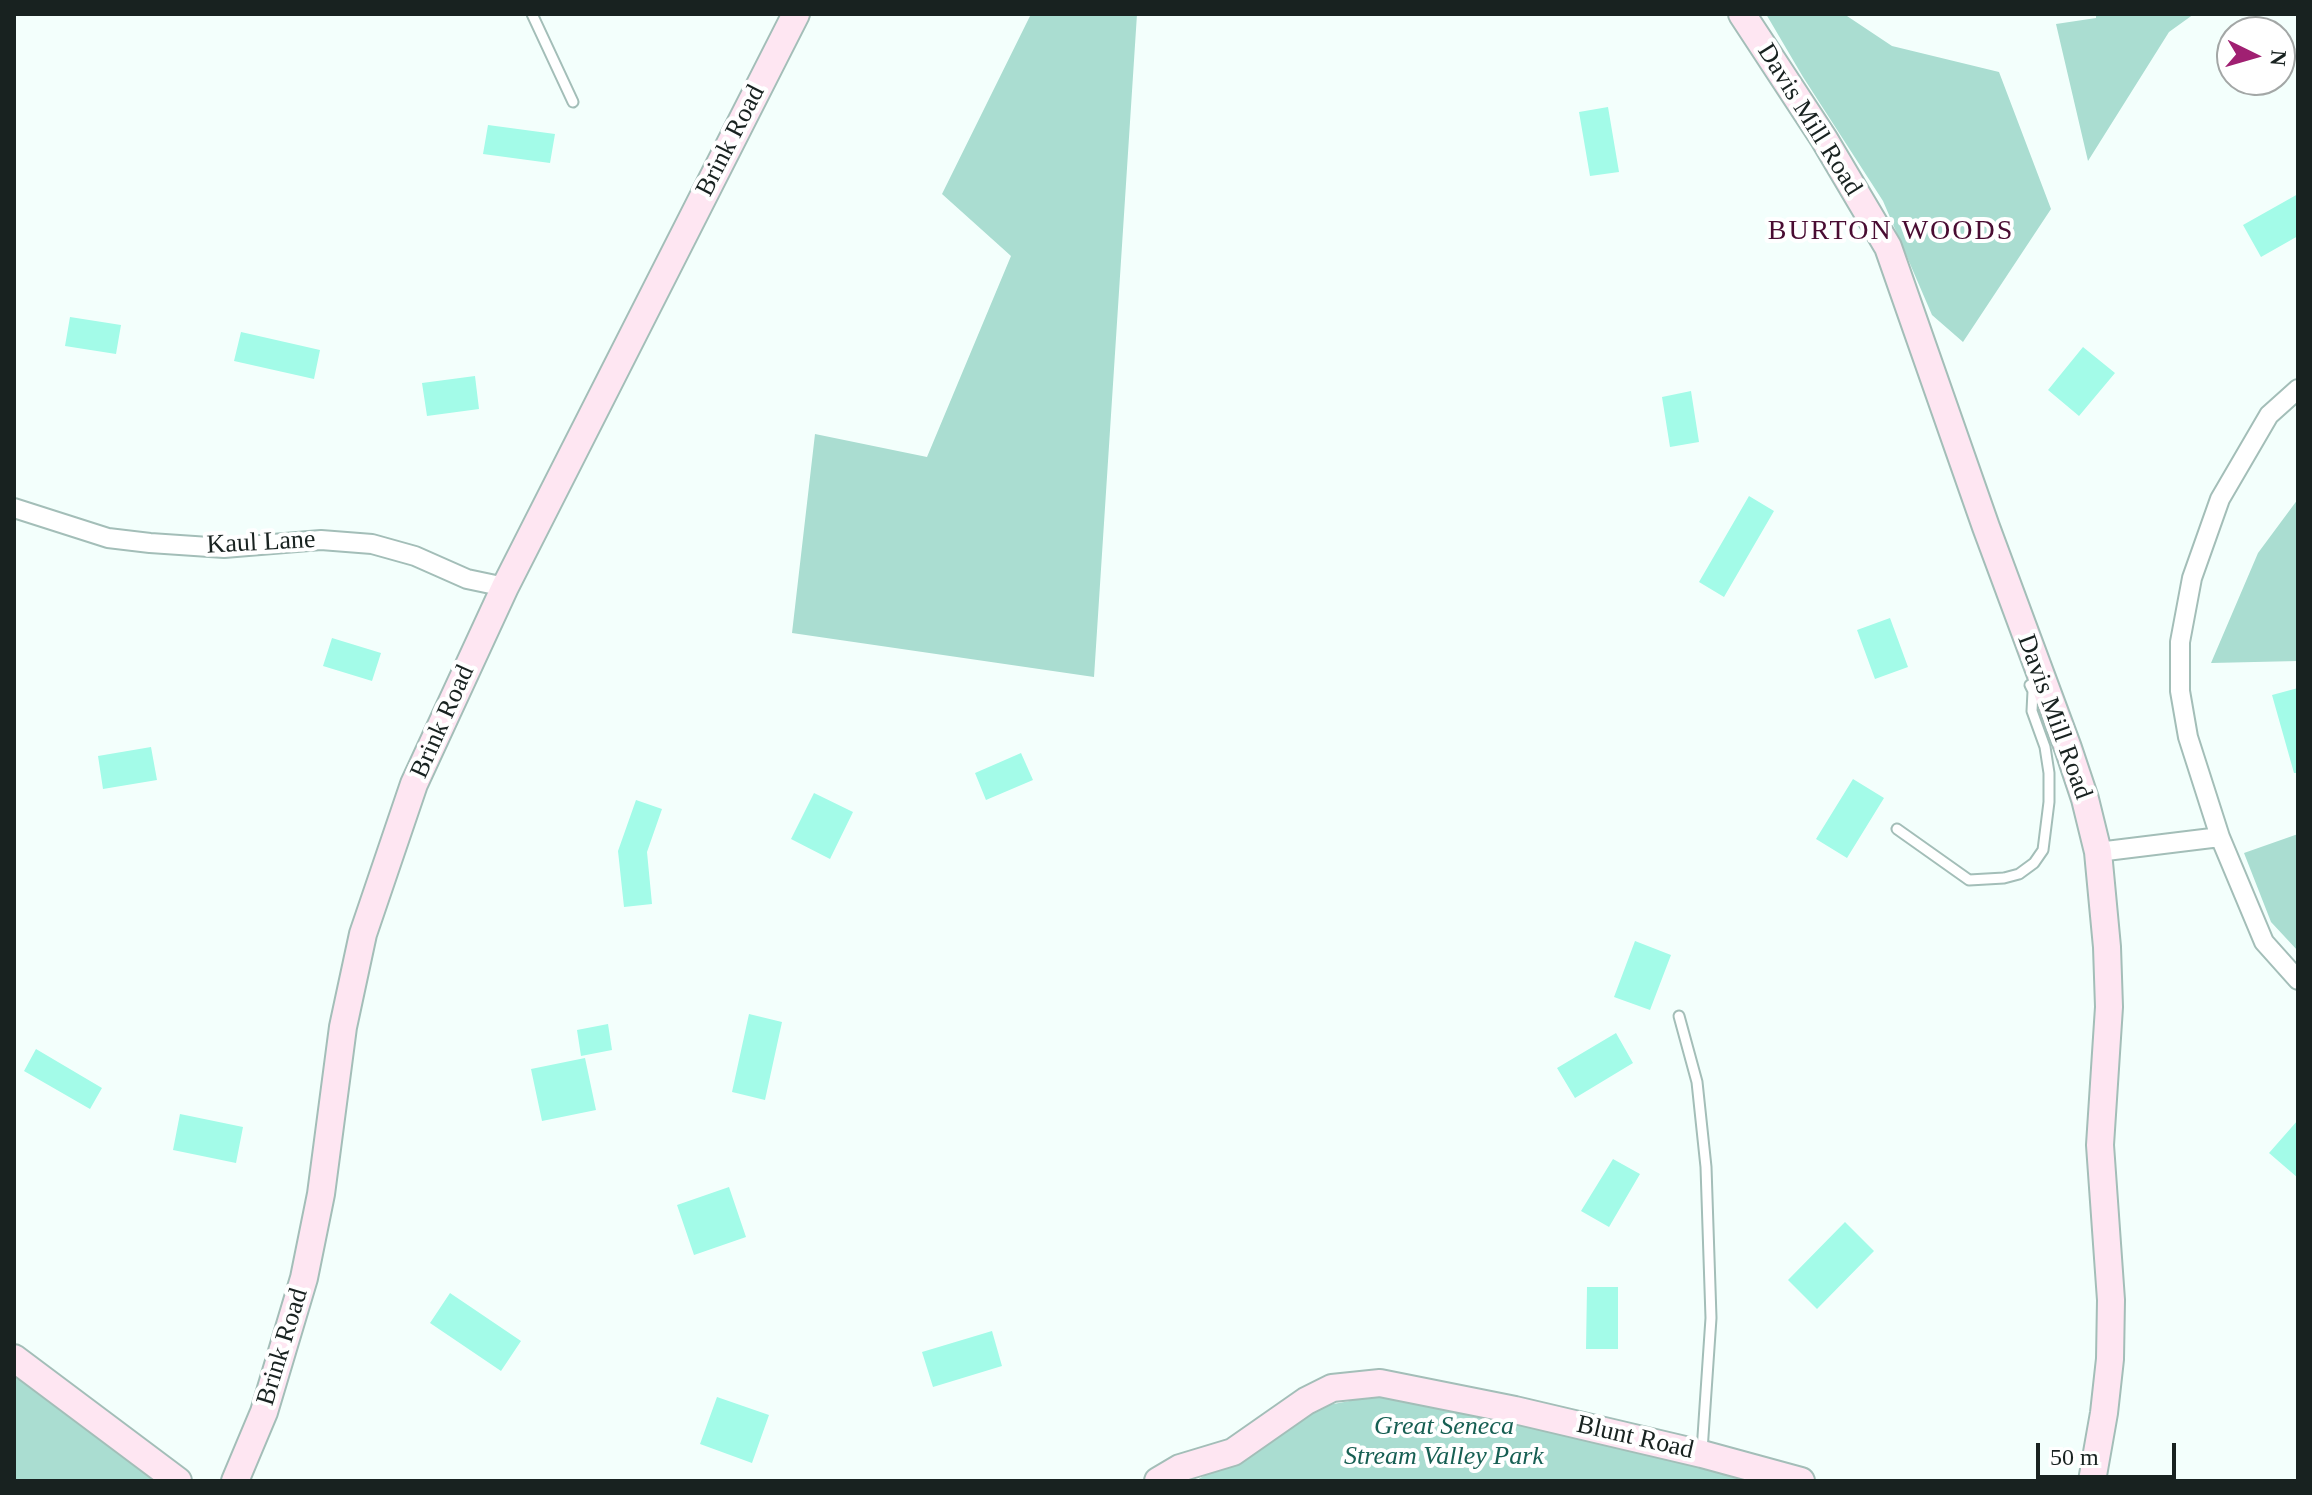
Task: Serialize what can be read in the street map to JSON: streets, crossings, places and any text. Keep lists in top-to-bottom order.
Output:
{
  "streets": {
    "street": [
      "Davis Mill Road",
      "Brink Road",
      "Kaul Lane",
      "Blunt Road"
    ]
  },
  "crossings": [
    ["Brink Road", "Kaul Lane"]
  ],
  "districts": ["BURTON WOODS"],
  "parks": ["Great Seneca Stream Valley Park"],
  "scale_bar": "50 m",
  "north": "right"
}
